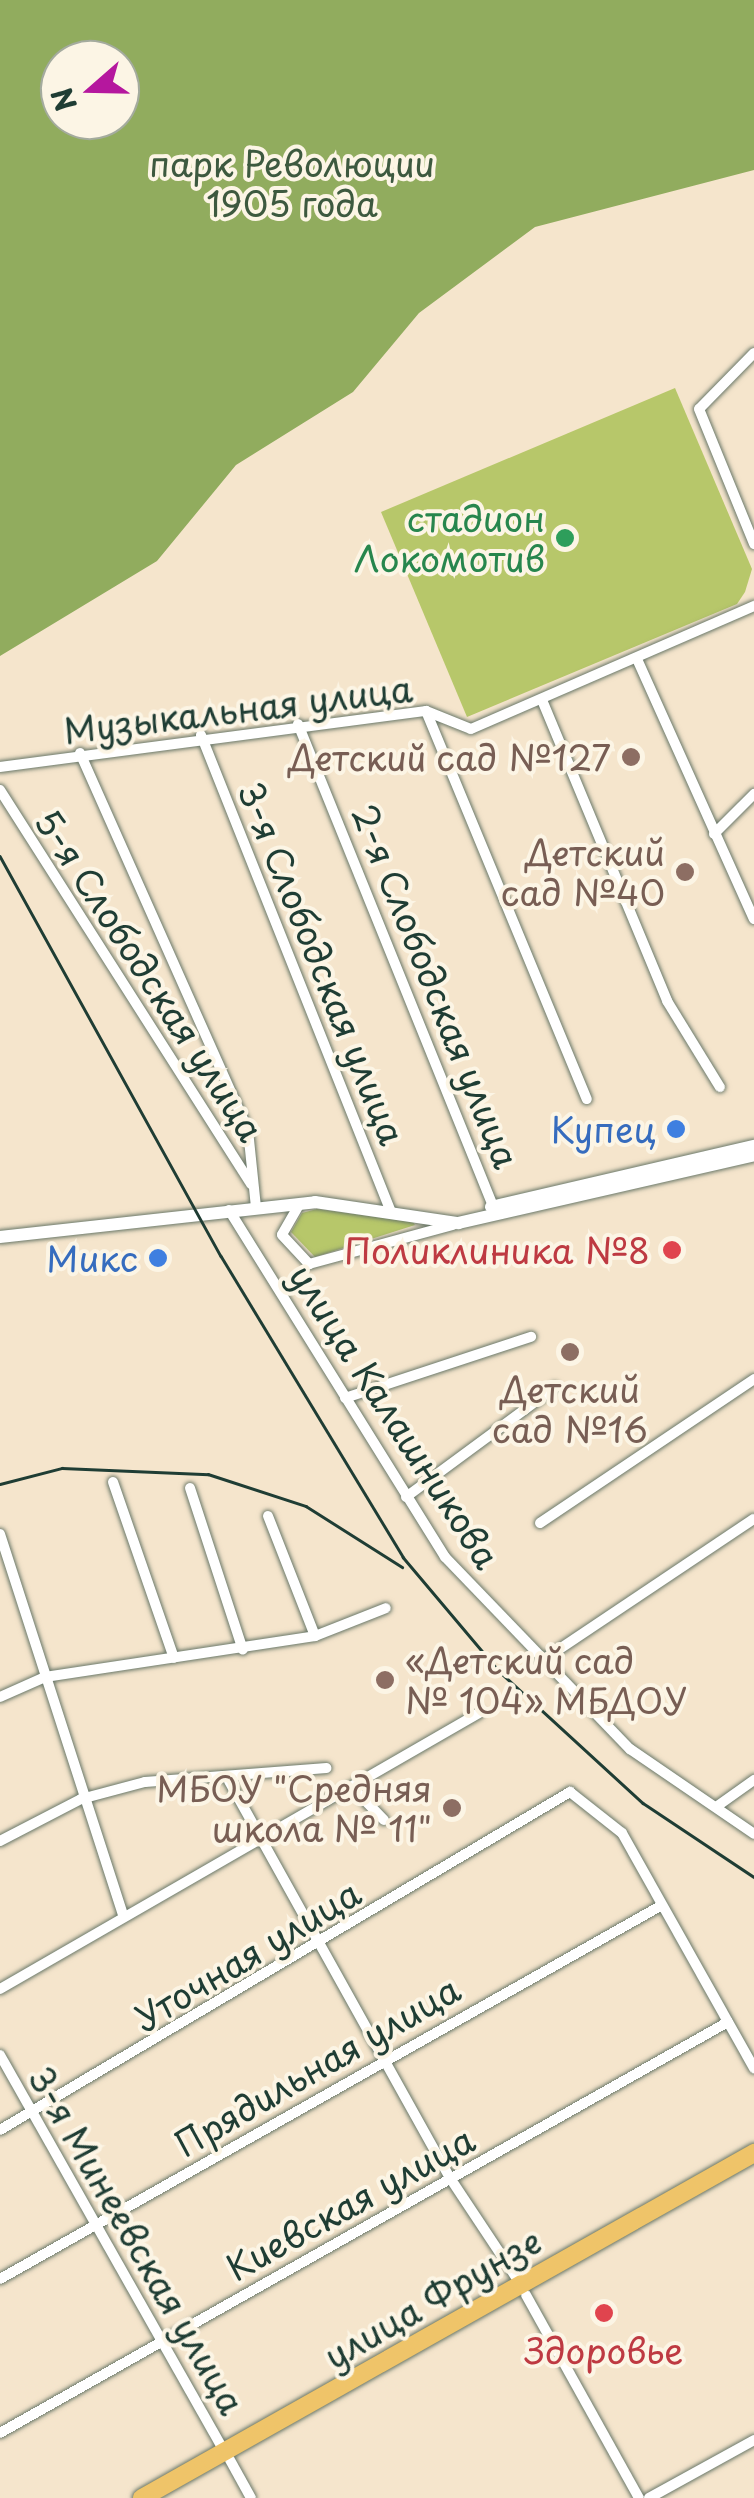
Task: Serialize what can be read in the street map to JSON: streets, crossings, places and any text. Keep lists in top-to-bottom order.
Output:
{
  "streets": {
    "highway": ["улица Фрунзе"],
    "street": [
      "Музыкальная улица",
      "3-я Слободская улица",
      "5-я Слободская улица",
      "2-я Слободская улица",
      "улица Калашникова",
      "Уточная улица",
      "Прядильная улица",
      "Киевская улица",
      "3-я Минеевская улица"
    ]
  },
  "crossings": [
    ["Музыкальная улица", "3-я Слободская улица"],
    ["Музыкальная улица", "2-я Слободская улица"],
    ["Уточная улица", "Прядильная улица"],
    ["Уточная улица", "3-я Минеевская улица"],
    ["Прядильная улица", "3-я Минеевская улица"],
    ["Киевская улица", "3-я Минеевская улица"],
    ["3-я Минеевская улица", "улица Фрунзе"]
  ],
  "parks": ["парк Революции 1905 года"],
  "places": [
    "стадион Локомотив",
    "Детский сад №127",
    "Детский сад №40",
    "Купец",
    "Поликлиника №8",
    "Микс",
    "Детский сад №16",
    "«Детский сад № 104» МБДОУ",
    "МБОУ \"Средняя школа № 11\"",
    "Здоровье"
  ],
  "north": "left"
}
